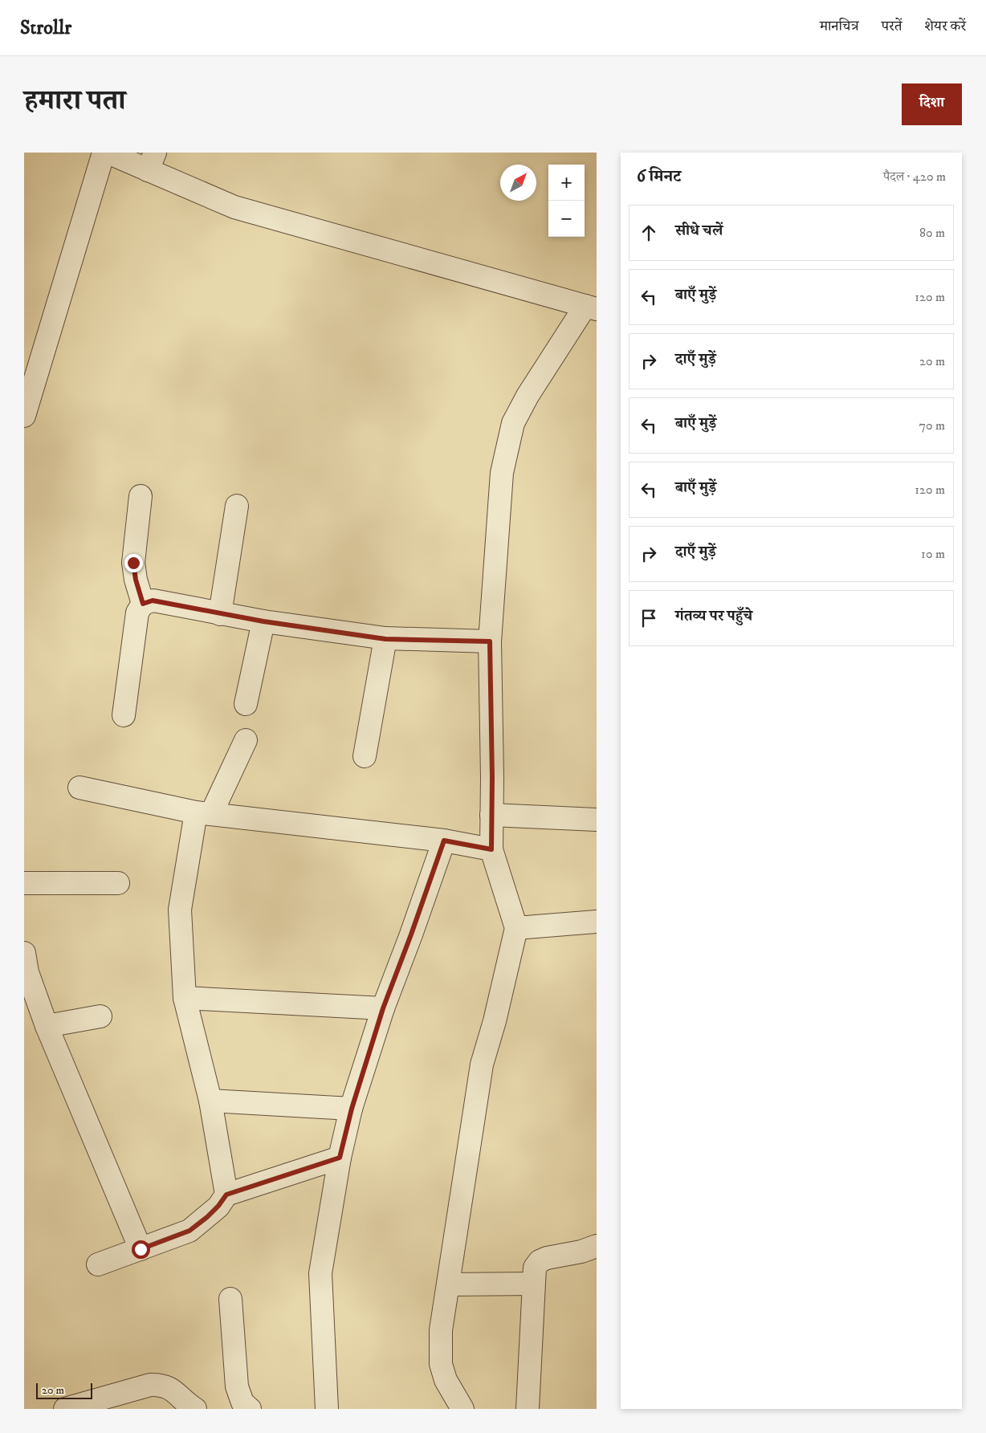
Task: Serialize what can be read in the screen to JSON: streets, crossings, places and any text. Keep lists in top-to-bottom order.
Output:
{
  "scale_bar": "20 m",
  "north": "top right",
  "page": {
    "header": "Strollr",
    "nav": ["मानचित्र", "परतें", "शेयर करें"],
    "title": "हमारा पता",
    "buttons": "दिशा",
    "heading": ["6 मिनट", "पैदल · 420 m"],
    "map_buttons": ["+", "−"],
    "list": [
      ["सीधे चलें", "80 m"],
      ["बाएँ मुड़ें", "120 m"],
      ["दाएँ मुड़ें", "20 m"],
      ["बाएँ मुड़ें", "70 m"],
      ["बाएँ मुड़ें", "120 m"],
      ["दाएँ मुड़ें", "10 m"],
      "गंतव्य पर पहुँचे"
    ],
    "scale": "20 m"
  }
}
